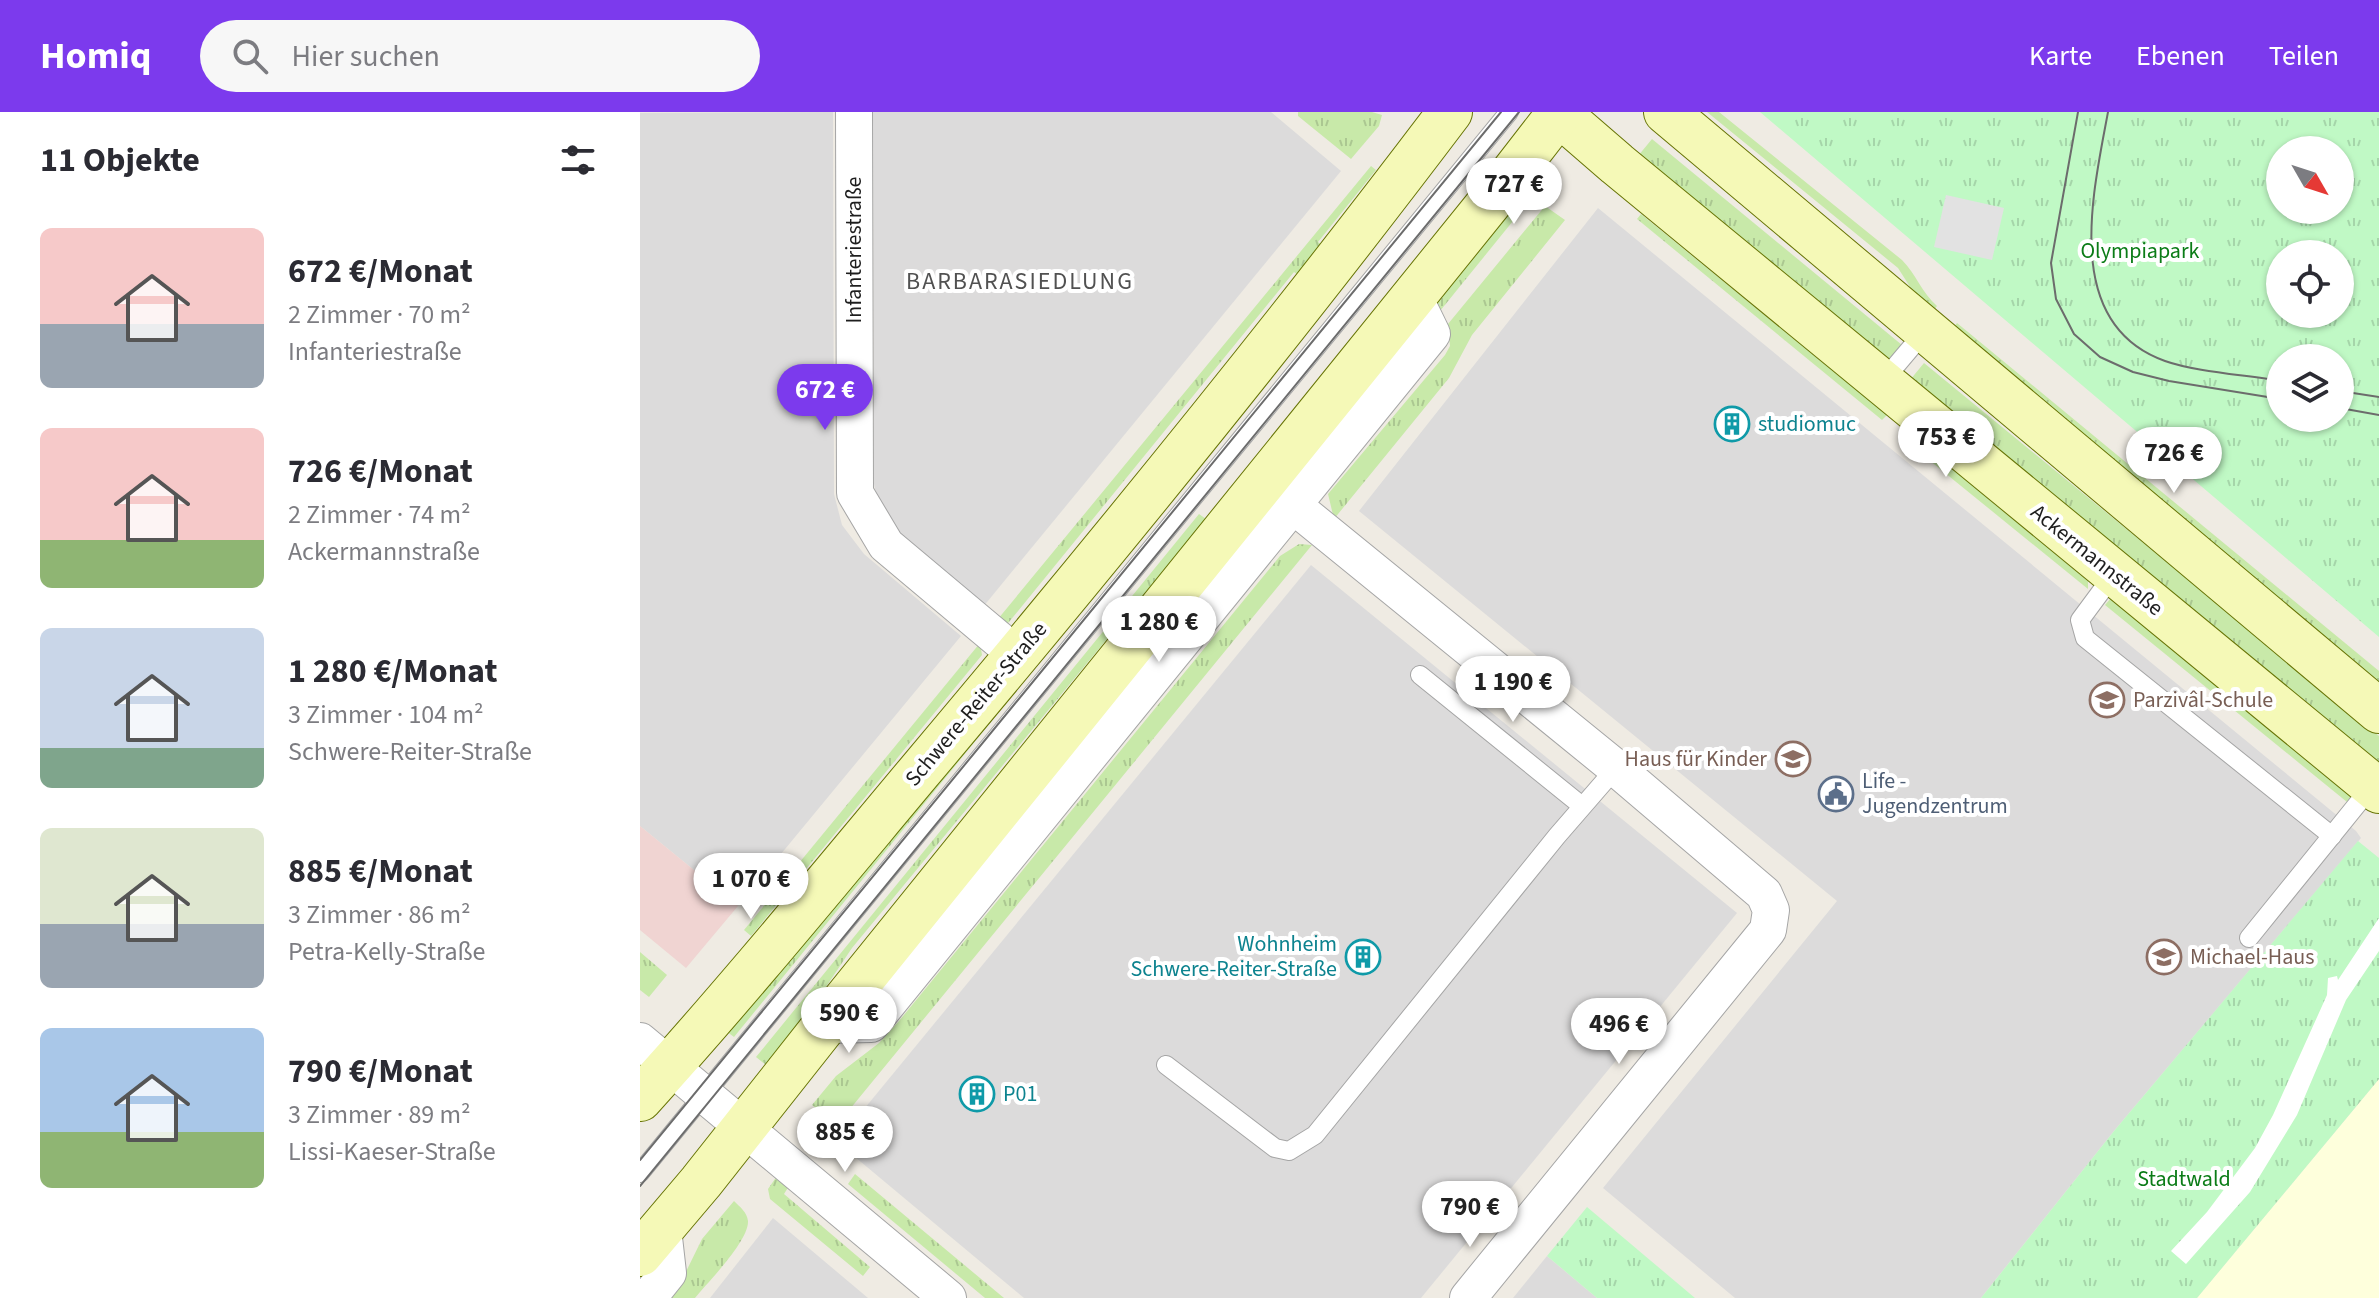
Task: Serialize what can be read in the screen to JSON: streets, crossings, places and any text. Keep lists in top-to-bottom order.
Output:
{
  "streets": {
    "main road": ["Ackermannstraße", "Schwere-Reiter-Straße"],
    "street": ["Infanteriestraße"]
  },
  "crossings": [
    ["Infanteriestraße", "Schwere-Reiter-Straße"]
  ],
  "districts": ["BARBARASIEDLUNG"],
  "parks": ["Olympiapark", "Stadtwald"],
  "places": {
    "building": ["studiomuc", "Wohnheim Schwere-Reiter-Straße", "P01"],
    "school or university": ["Parzivâl-Schule", "Haus für Kinder", "Michael-Haus"],
    "public building": ["Life - Jugendzentrum"]
  },
  "north": "bottom right",
  "page": {
    "header": "Homiq",
    "search": "Hier suchen",
    "nav": ["Karte", "Ebenen", "Teilen"],
    "heading": "11 Objekte",
    "price": [
      "727 €",
      "672 €",
      "753 €",
      "726 €",
      "1 280 €",
      "1 190 €",
      "1 070 €",
      "590 €",
      "496 €",
      "885 €",
      "790 €"
    ],
    "list": [
      {
        "name": "672 €/Monat",
        "note": "2 Zimmer · 70 m² · Infanteriestraße"
      },
      {
        "name": "726 €/Monat",
        "note": "2 Zimmer · 74 m² · Ackermannstraße"
      },
      {
        "name": "1 280 €/Monat",
        "note": "3 Zimmer · 104 m² · Schwere-Reiter-Straße"
      },
      {
        "name": "885 €/Monat",
        "note": "3 Zimmer · 86 m² · Petra-Kelly-Straße"
      },
      {
        "name": "790 €/Monat",
        "note": "3 Zimmer · 89 m² · Lissi-Kaeser-Straße"
      }
    ]
  }
}
